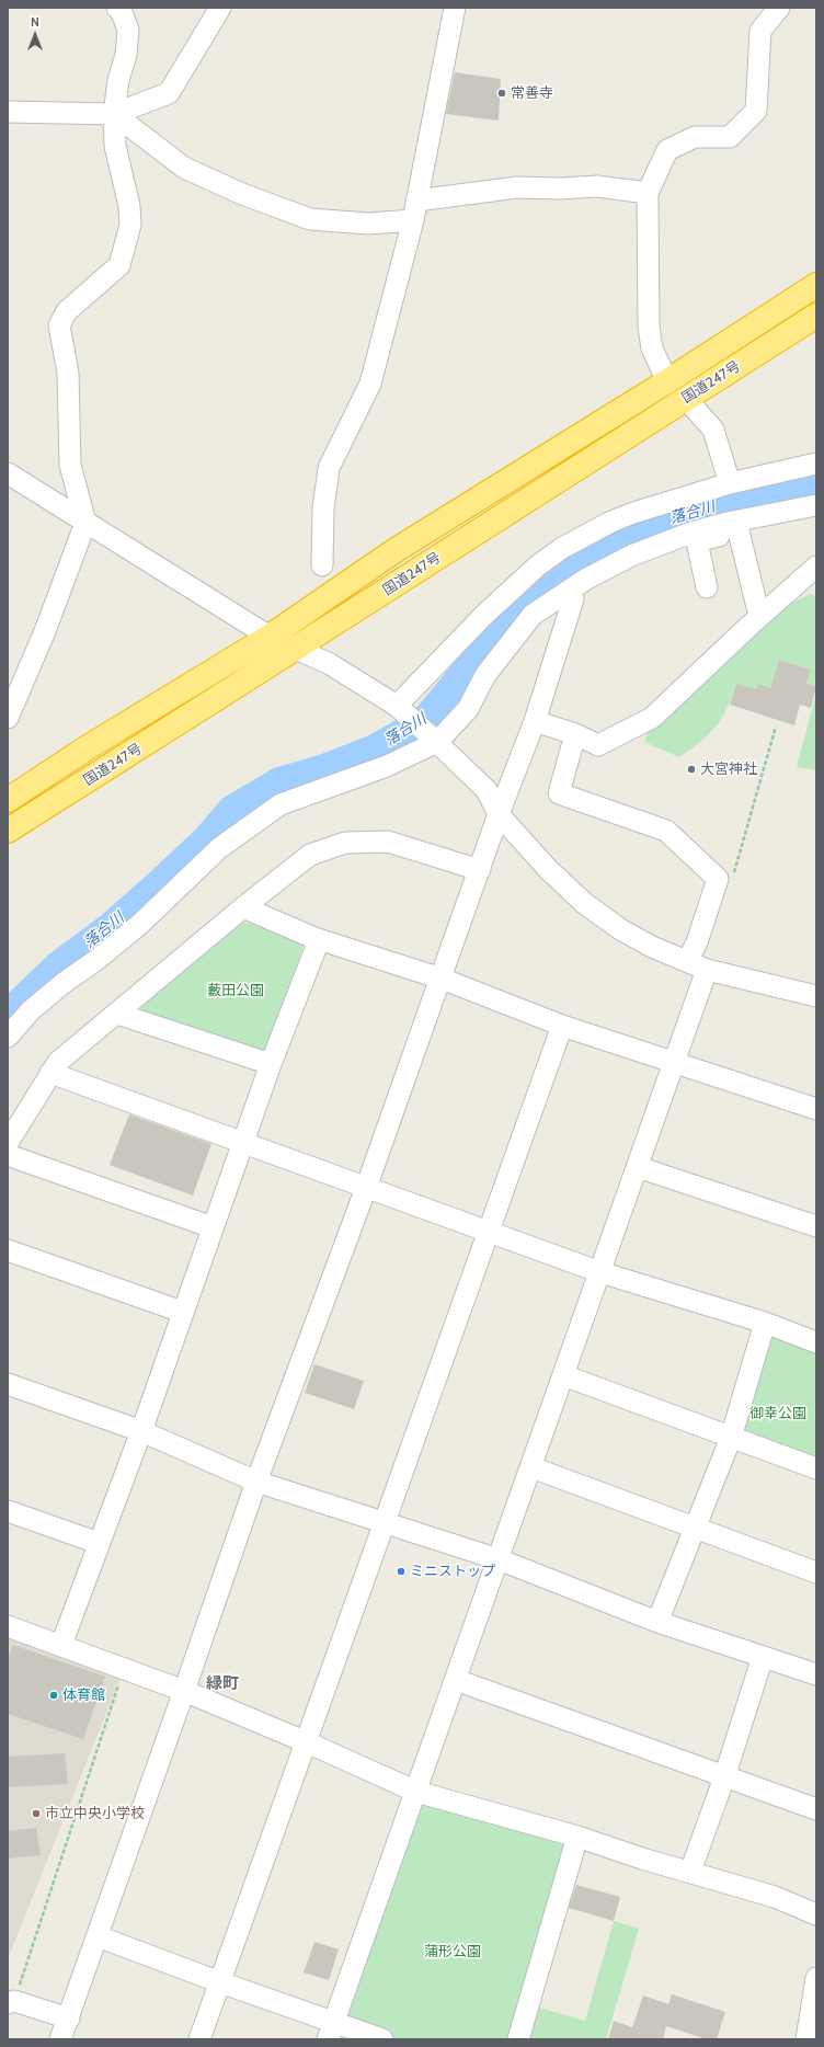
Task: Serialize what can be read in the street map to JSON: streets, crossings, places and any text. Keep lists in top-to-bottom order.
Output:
{
  "streets": {
    "highway": ["国道247号"]
  },
  "districts": ["緑町"],
  "water": ["落合川"],
  "parks": ["藪田公園", "御幸公園", "蒲形公園"],
  "places": [
    "常善寺",
    "大宮神社",
    "ミニストップ",
    "体育館",
    "市立中央小学校"
  ],
  "north": "top"
}
